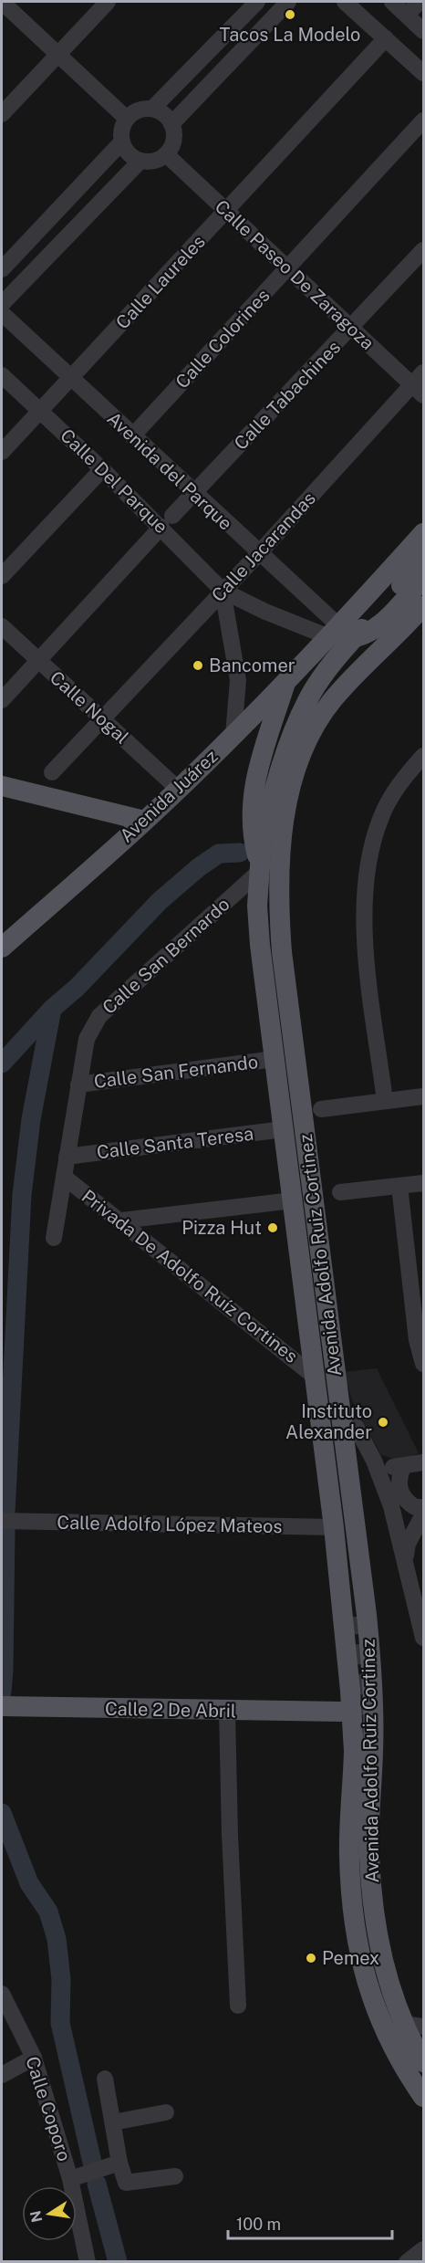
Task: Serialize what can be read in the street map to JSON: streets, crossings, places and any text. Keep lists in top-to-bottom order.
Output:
{
  "streets": {
    "main road": ["Avenida Juárez", "Avenida Adolfo Ruiz Cortinez", "Calle 2 De Abril"],
    "street": [
      "Calle Paseo De Zaragoza",
      "Calle Laureles",
      "Calle Colorines",
      "Calle Tabachines",
      "Avenida del Parque",
      "Calle Del Parque",
      "Calle Jacarandas",
      "Calle Nogal",
      "Calle San Bernardo",
      "Calle San Fernando",
      "Calle Santa Teresa",
      "Privada De Adolfo Ruíz Cortines",
      "Calle Adolfo López Mateos",
      "Calle Coporo"
    ]
  },
  "crossings": [
    ["Calle Paseo De Zaragoza", "Calle Laureles"],
    ["Calle Paseo De Zaragoza", "Calle Colorines"],
    ["Calle Paseo De Zaragoza", "Calle Tabachines"],
    ["Calle Paseo De Zaragoza", "Calle Jacarandas"],
    ["Calle Laureles", "Avenida del Parque"],
    ["Calle Laureles", "Calle Del Parque"],
    ["Calle Colorines", "Avenida del Parque"],
    ["Calle Tabachines", "Avenida del Parque"],
    ["Calle Tabachines", "Calle Del Parque"],
    ["Calle Tabachines", "Calle Nogal"],
    ["Avenida del Parque", "Calle Del Parque"],
    ["Avenida del Parque", "Calle Jacarandas"],
    ["Avenida del Parque", "Avenida Juárez"],
    ["Calle Del Parque", "Calle Jacarandas"],
    ["Calle Del Parque", "Avenida Juárez"],
    ["Calle Jacarandas", "Calle Nogal"],
    ["Calle Nogal", "Avenida Juárez"],
    ["Calle San Bernardo", "Calle San Fernando"],
    ["Calle San Bernardo", "Calle Santa Teresa"],
    ["Calle San Bernardo", "Avenida Adolfo Ruiz Cortinez"],
    ["Calle San Bernardo", "Privada De Adolfo Ruíz Cortines"],
    ["Calle San Fernando", "Avenida Adolfo Ruiz Cortinez"],
    ["Calle Santa Teresa", "Avenida Adolfo Ruiz Cortinez"],
    ["Avenida Adolfo Ruiz Cortinez", "Privada De Adolfo Ruíz Cortines"],
    ["Avenida Adolfo Ruiz Cortinez", "Calle Adolfo López Mateos"]
  ],
  "places": [
    "Tacos La Modelo",
    "Bancomer",
    "Pizza Hut",
    "Instituto Alexander",
    "Pemex"
  ],
  "scale_bar": "100 m",
  "north": "left"
}
